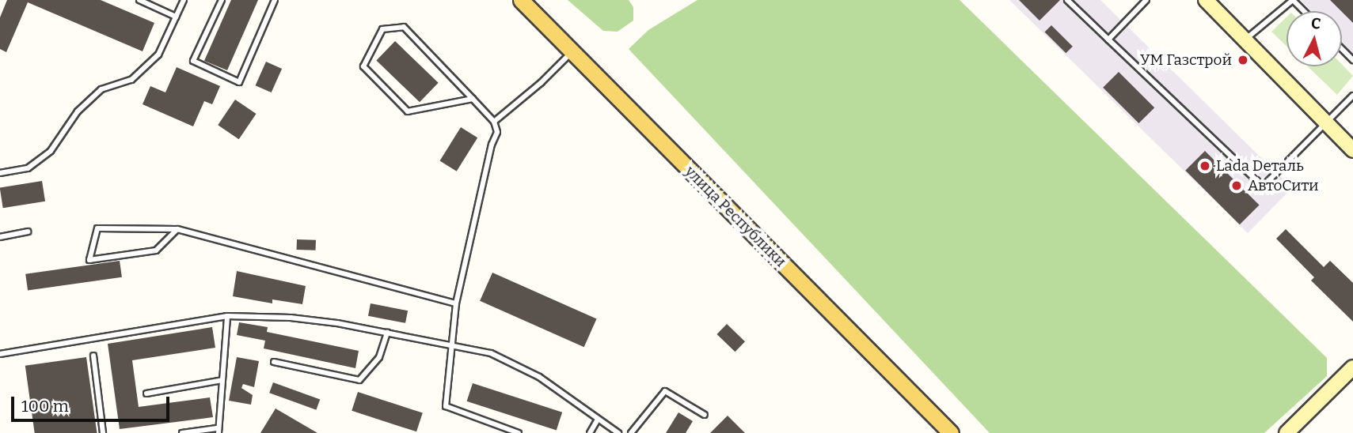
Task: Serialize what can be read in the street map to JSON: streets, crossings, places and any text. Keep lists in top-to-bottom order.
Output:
{
  "streets": {
    "main road": ["улица Республики"]
  },
  "places": ["УМ Газстрой", "Lada Dеталь", "АвтоСити"],
  "scale_bar": "100 m",
  "north": "top"
}
